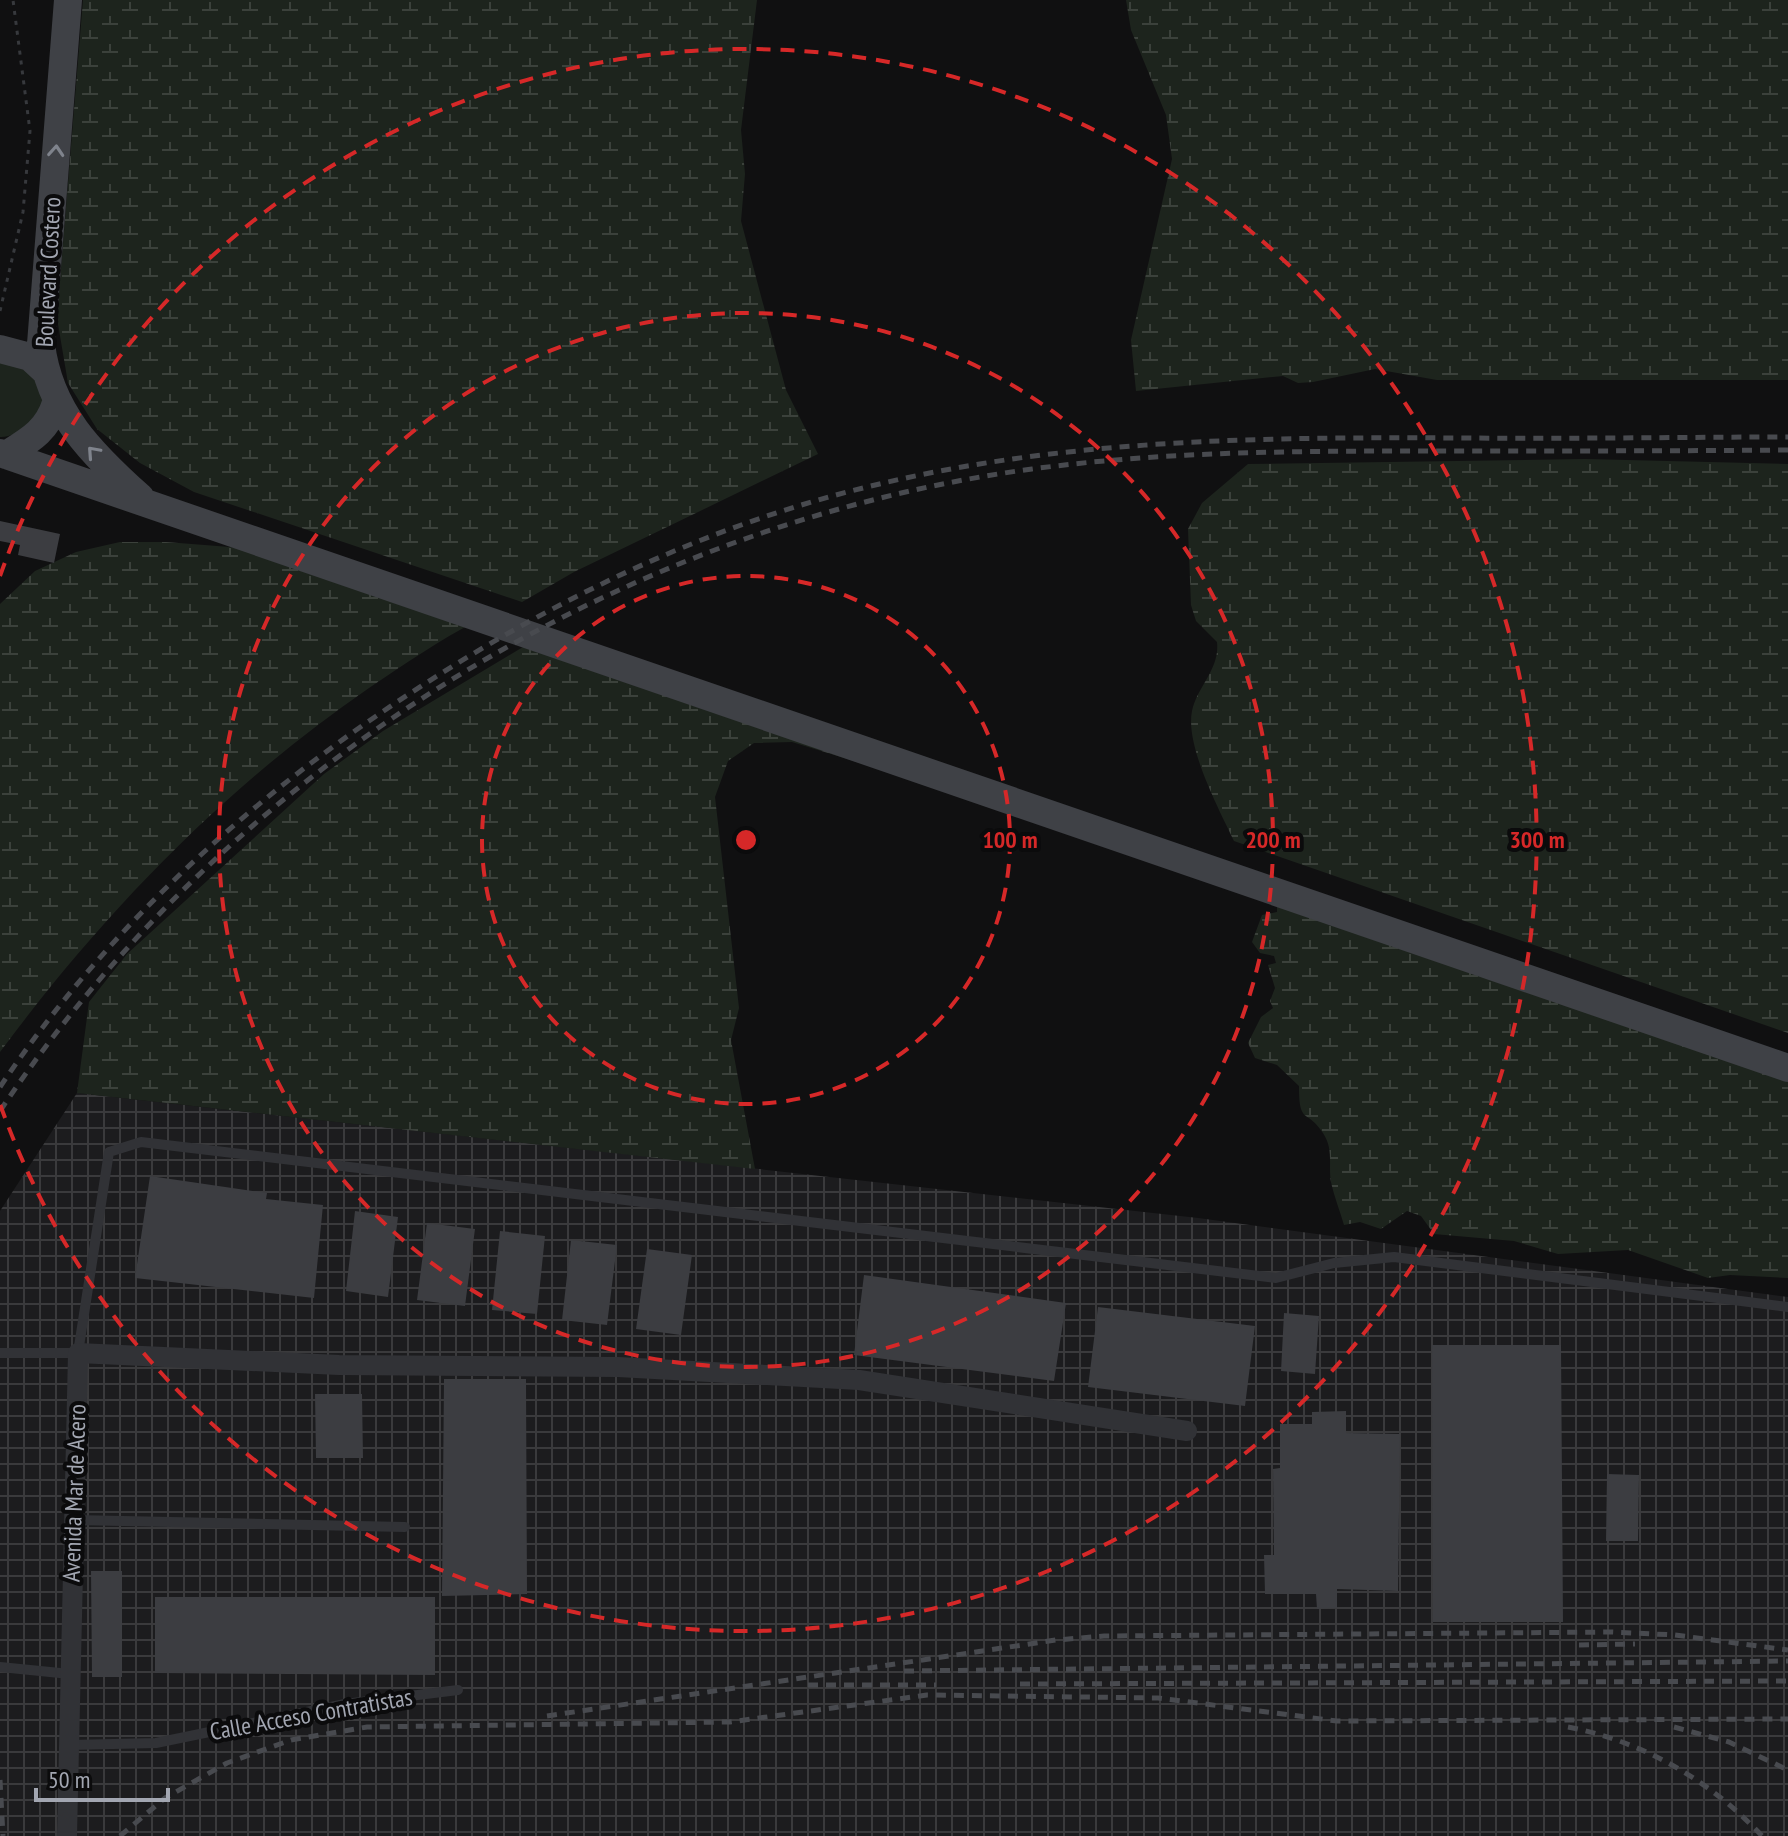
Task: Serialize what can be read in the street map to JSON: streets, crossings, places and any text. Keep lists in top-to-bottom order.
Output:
{
  "streets": {
    "main road": ["Boulevard Costero"],
    "street": ["Avenida Mar de Acero"],
    "lane": ["Calle Acceso Contratistas"]
  },
  "crossings": [
    ["Avenida Mar de Acero", "Calle Acceso Contratistas"]
  ],
  "one_way": ["Boulevard Costero"],
  "scale_bar": "50 m",
  "rings": ["100 m", "200 m", "300 m"]
}
